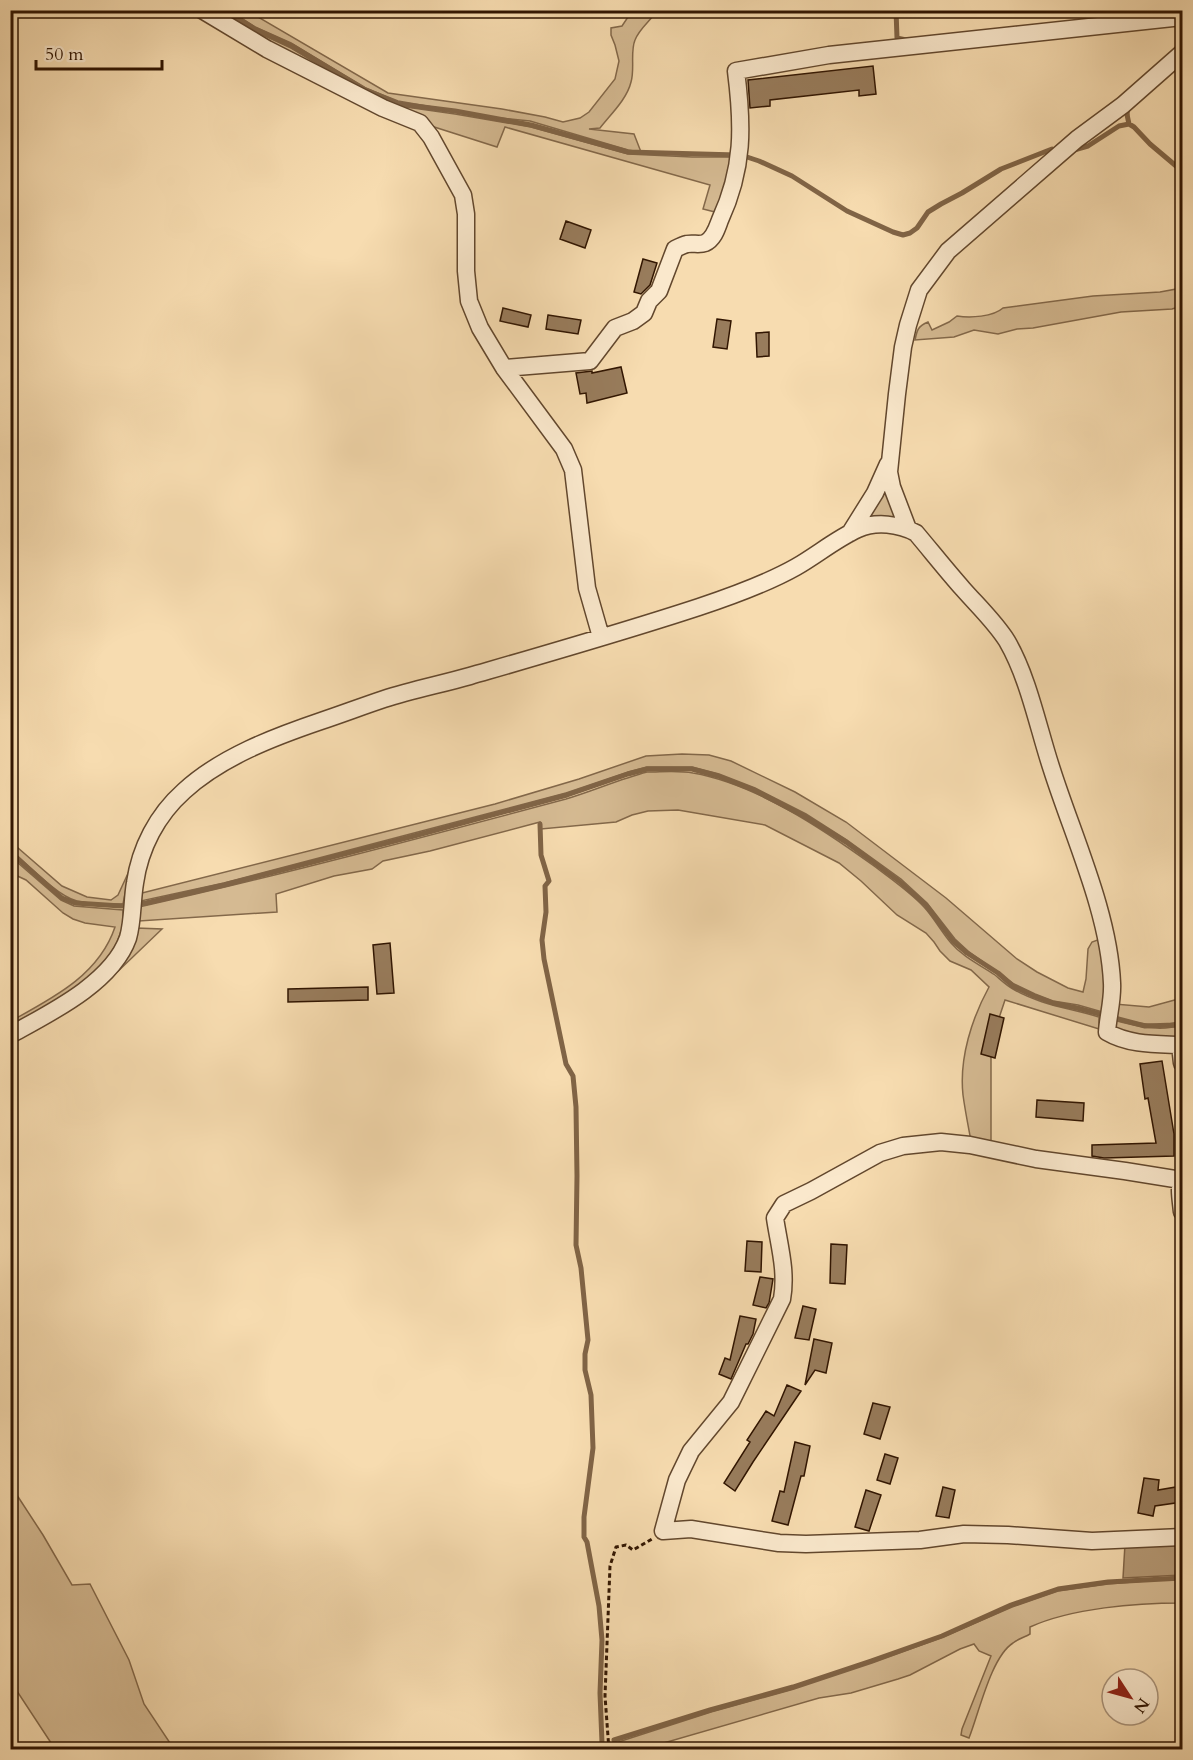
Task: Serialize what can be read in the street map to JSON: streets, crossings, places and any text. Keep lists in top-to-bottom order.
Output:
{
  "scale_bar": "50 m",
  "north": "bottom right"
}
